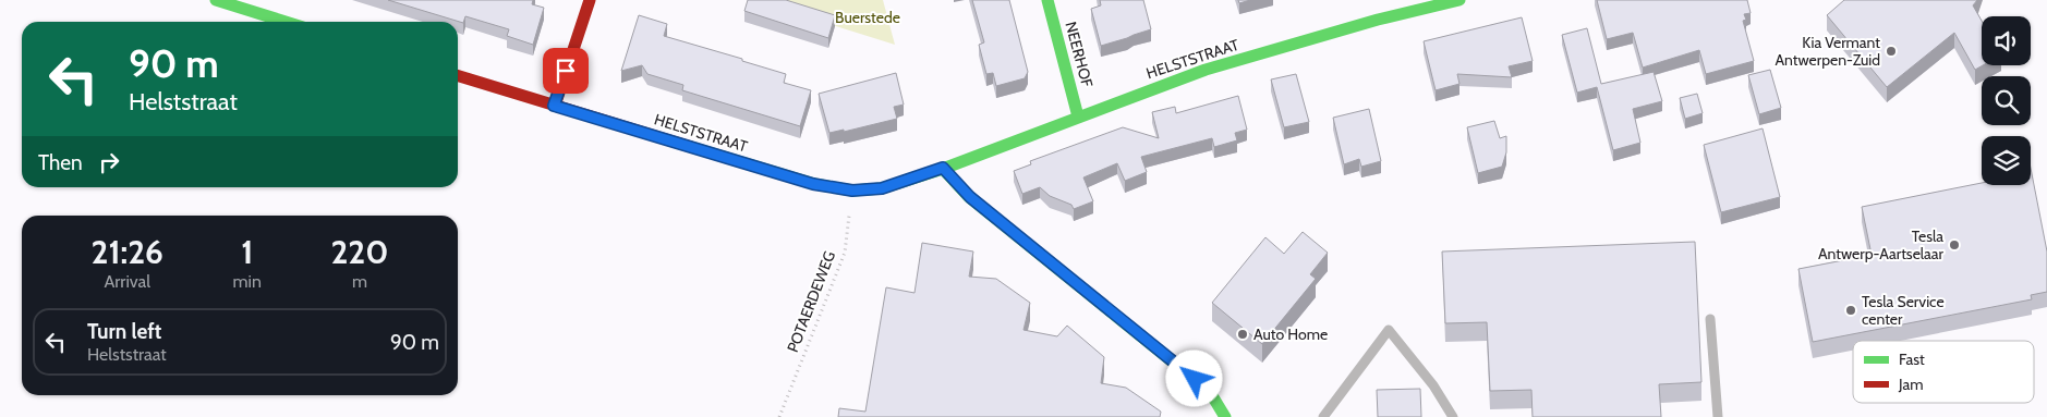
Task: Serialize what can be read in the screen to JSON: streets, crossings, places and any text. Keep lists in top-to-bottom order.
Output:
{
  "streets": {
    "street": ["NEERHOF", "HELSTSTRAAT"],
    "path": ["POTAERDEWEG"]
  },
  "crossings": [
    ["NEERHOF", "HELSTSTRAAT"],
    ["HELSTSTRAAT", "POTAERDEWEG"]
  ],
  "parks": ["Buerstede"],
  "places": [
    "Kia Vermant Antwerpen-Zuid",
    "Tesla Antwerp-Aartselaar",
    "Tesla Service center",
    "Auto Home"
  ],
  "legend": ["Fast", "Jam"],
  "page": {
    "turn": ["90 m", "Helststraat"],
    "then": "Then",
    "eta": [
      "21:26",
      "Arrival",
      "1",
      "min",
      "220",
      "m"
    ],
    "list": [
      {
        "name": "Turn left",
        "note": "Helststraat",
        "value": "90 m"
      }
    ]
  }
}
